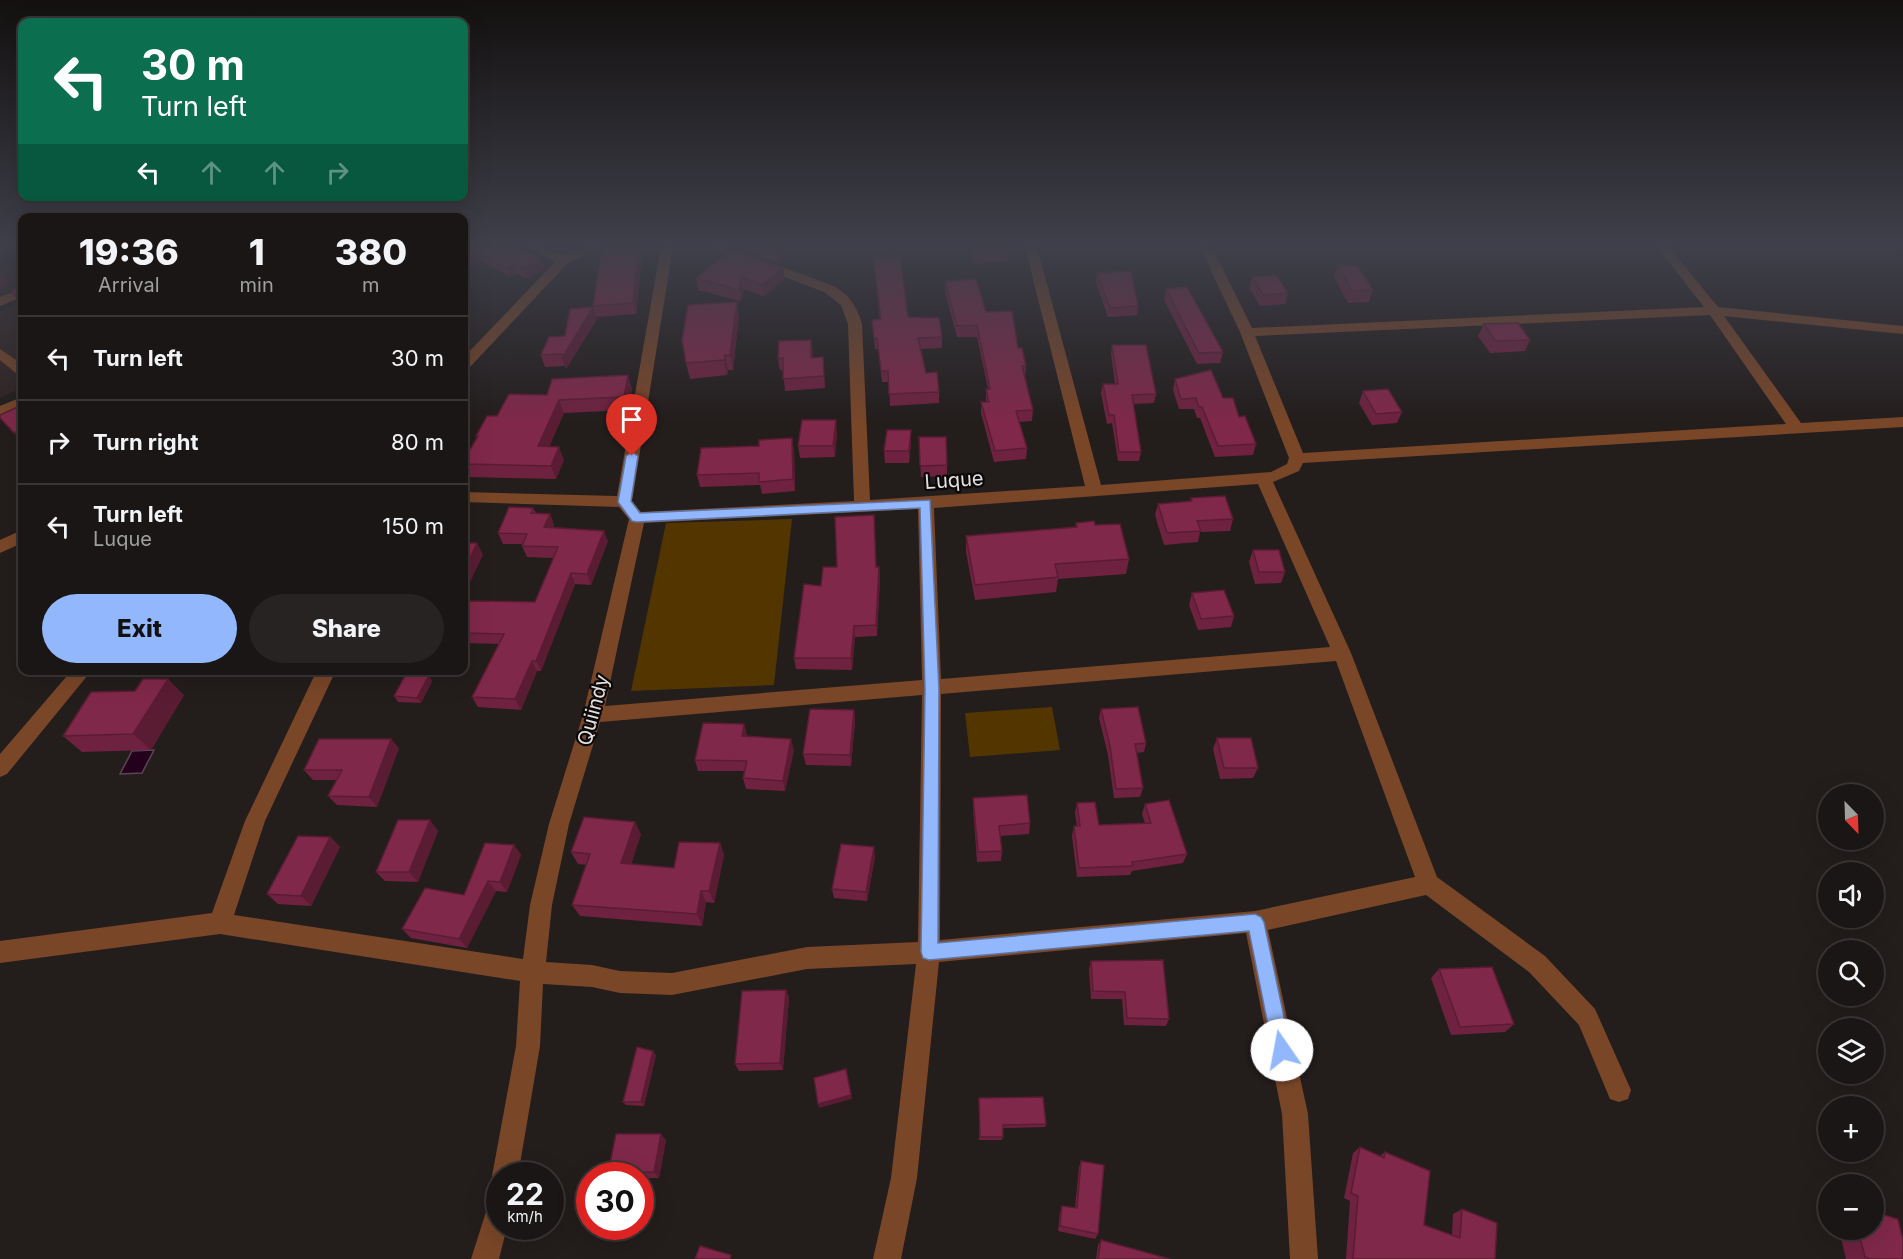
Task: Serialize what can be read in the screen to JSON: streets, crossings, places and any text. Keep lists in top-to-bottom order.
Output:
{
  "streets": {
    "street": ["Luque", "Quiindy"]
  },
  "crossings": [
    ["Luque", "Quiindy"]
  ],
  "north": "bottom right",
  "page": {
    "turn": ["30 m", "Turn left"],
    "eta": [
      "19:36",
      "Arrival",
      "1",
      "min",
      "380",
      "m"
    ],
    "list": [
      {
        "name": "Turn left",
        "value": "30 m"
      },
      {
        "name": "Turn right",
        "value": "80 m"
      },
      {
        "name": "Turn left",
        "note": "Luque",
        "value": "150 m"
      }
    ],
    "buttons": ["Exit", "Share"],
    "map_buttons": ["+", "−"],
    "speed": "22 km/h",
    "limit": "30"
  }
}
